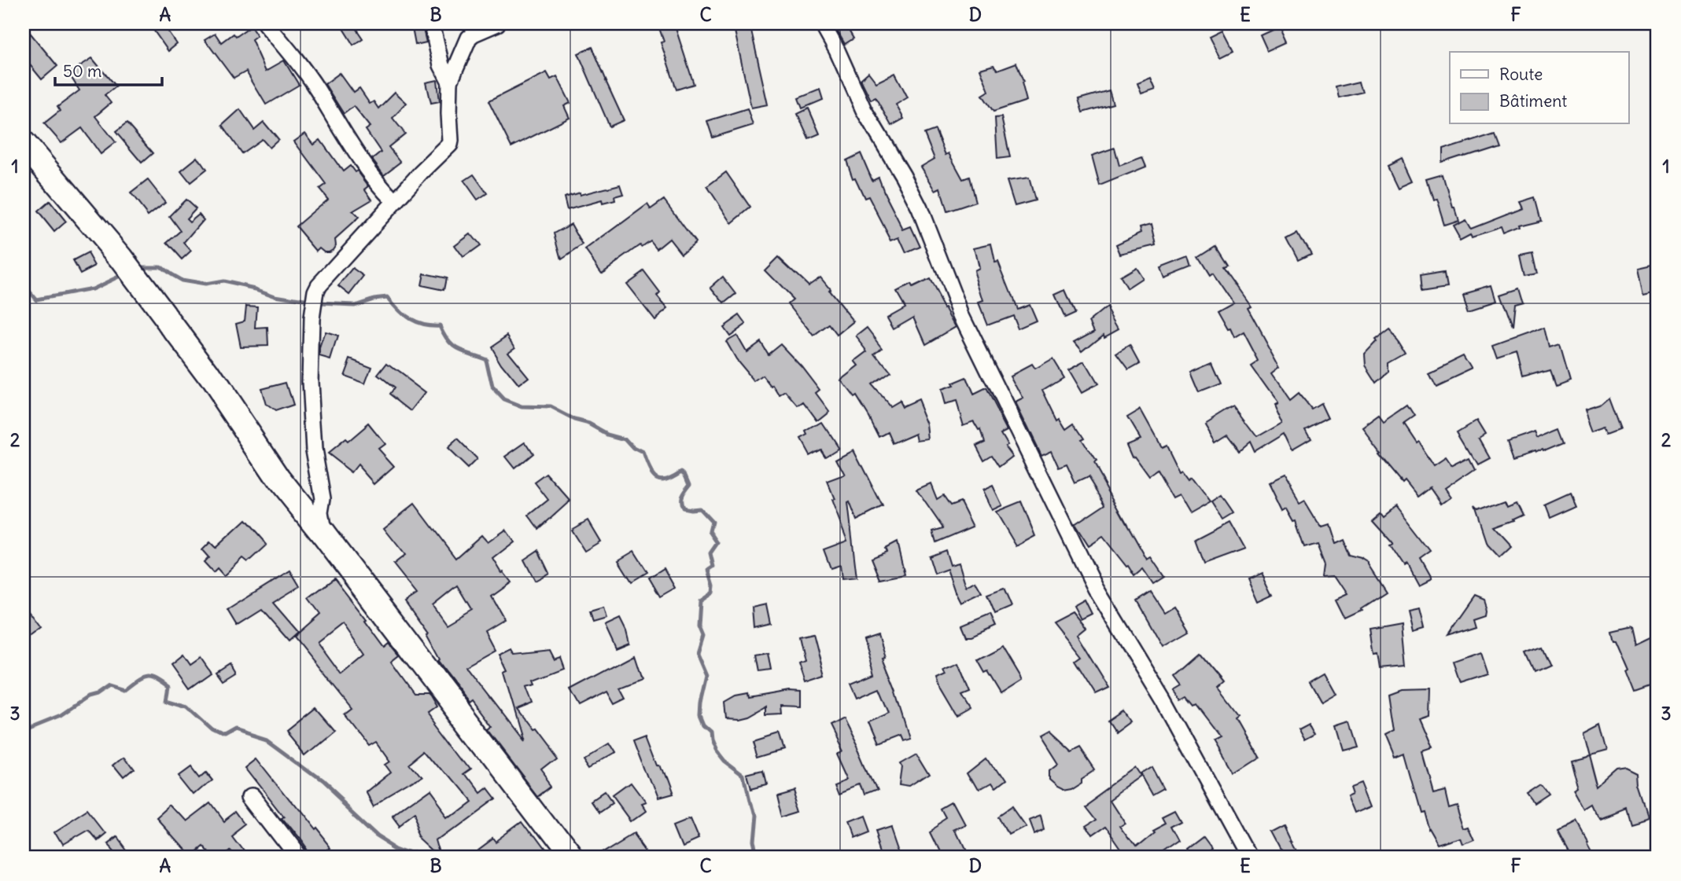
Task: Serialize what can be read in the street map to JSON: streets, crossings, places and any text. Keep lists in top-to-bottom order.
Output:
{
  "legend": ["Route", "Bâtiment"],
  "scale_bar": "50 m",
  "grid": {
    "columns": [
      "A",
      "B",
      "C",
      "D",
      "E",
      "F"
    ],
    "rows": ["1", "2", "3"]
  }
}
